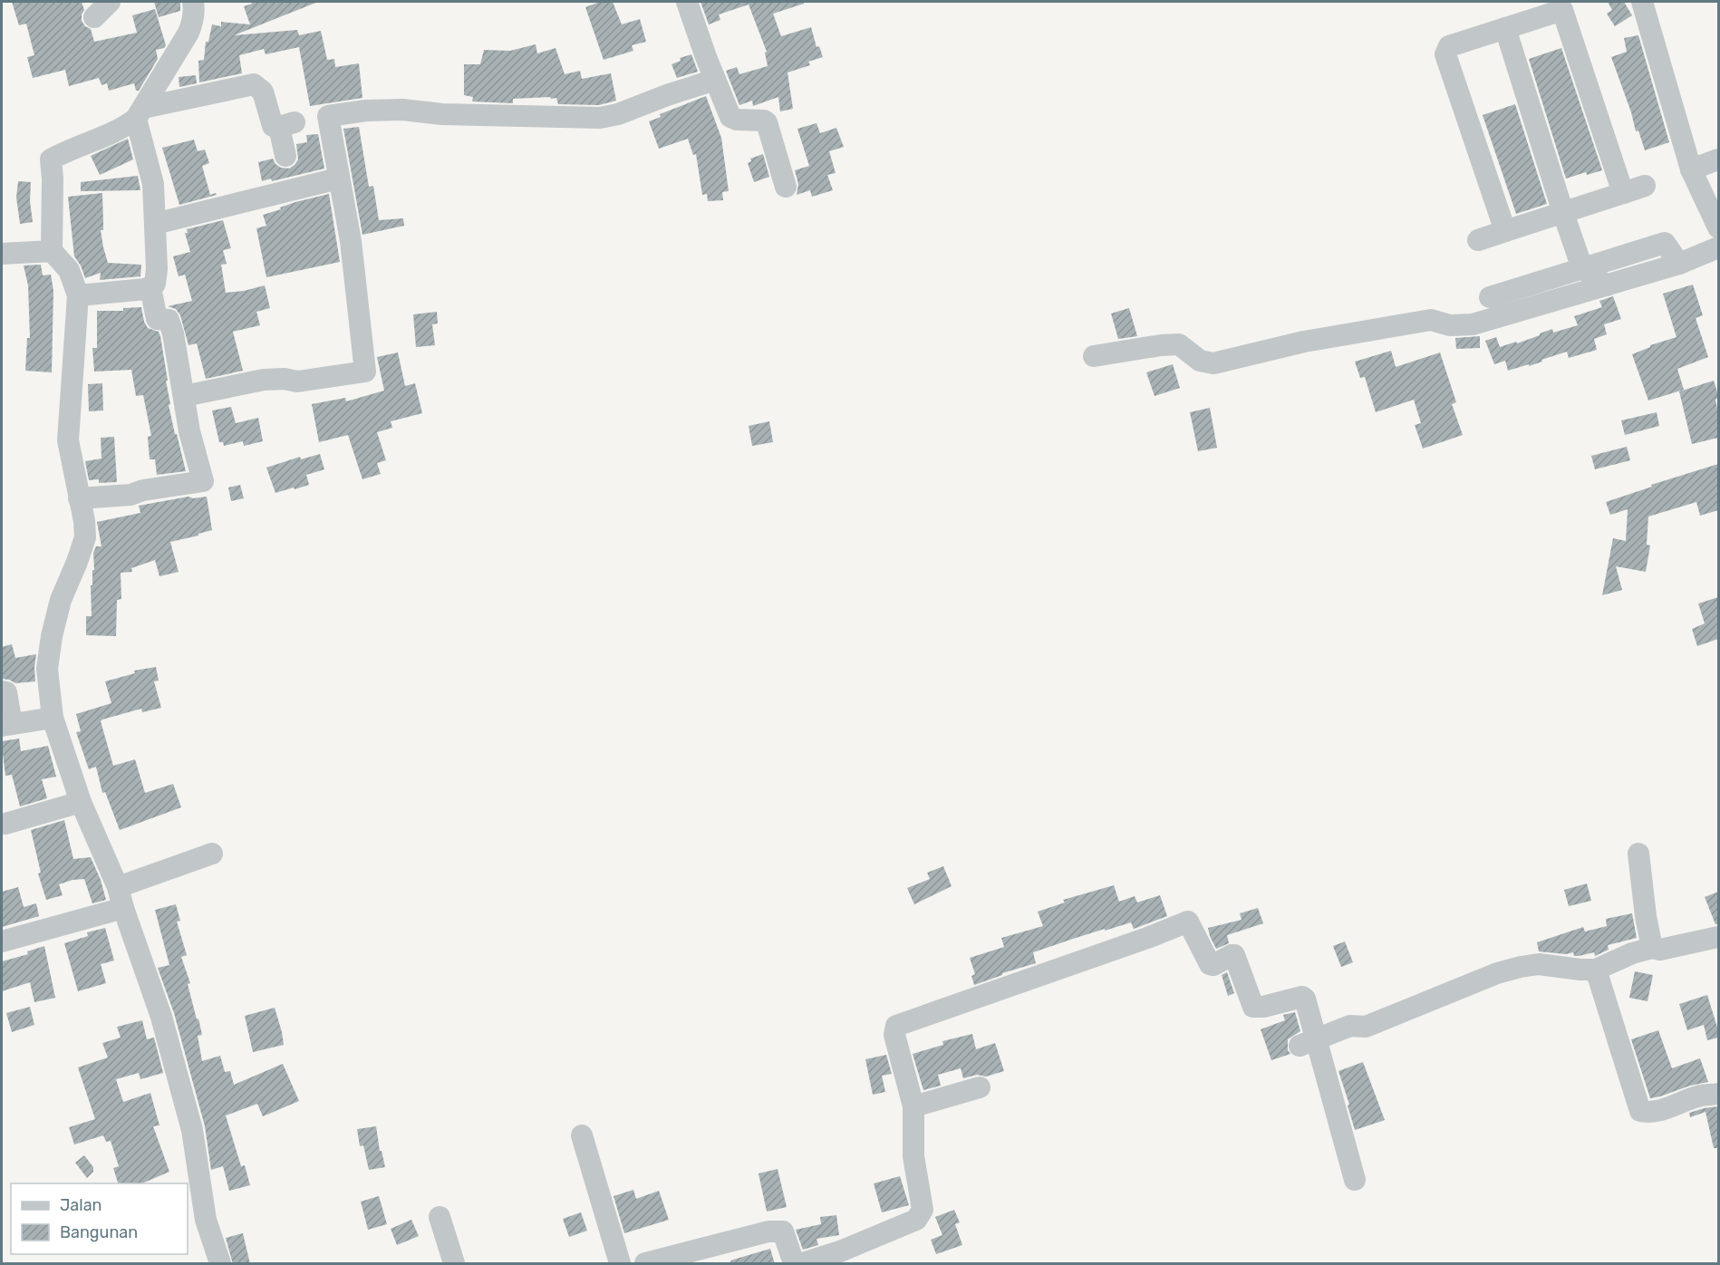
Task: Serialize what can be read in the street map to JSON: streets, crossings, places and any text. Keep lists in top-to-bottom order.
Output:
{
  "legend": ["Jalan", "Bangunan"]
}
